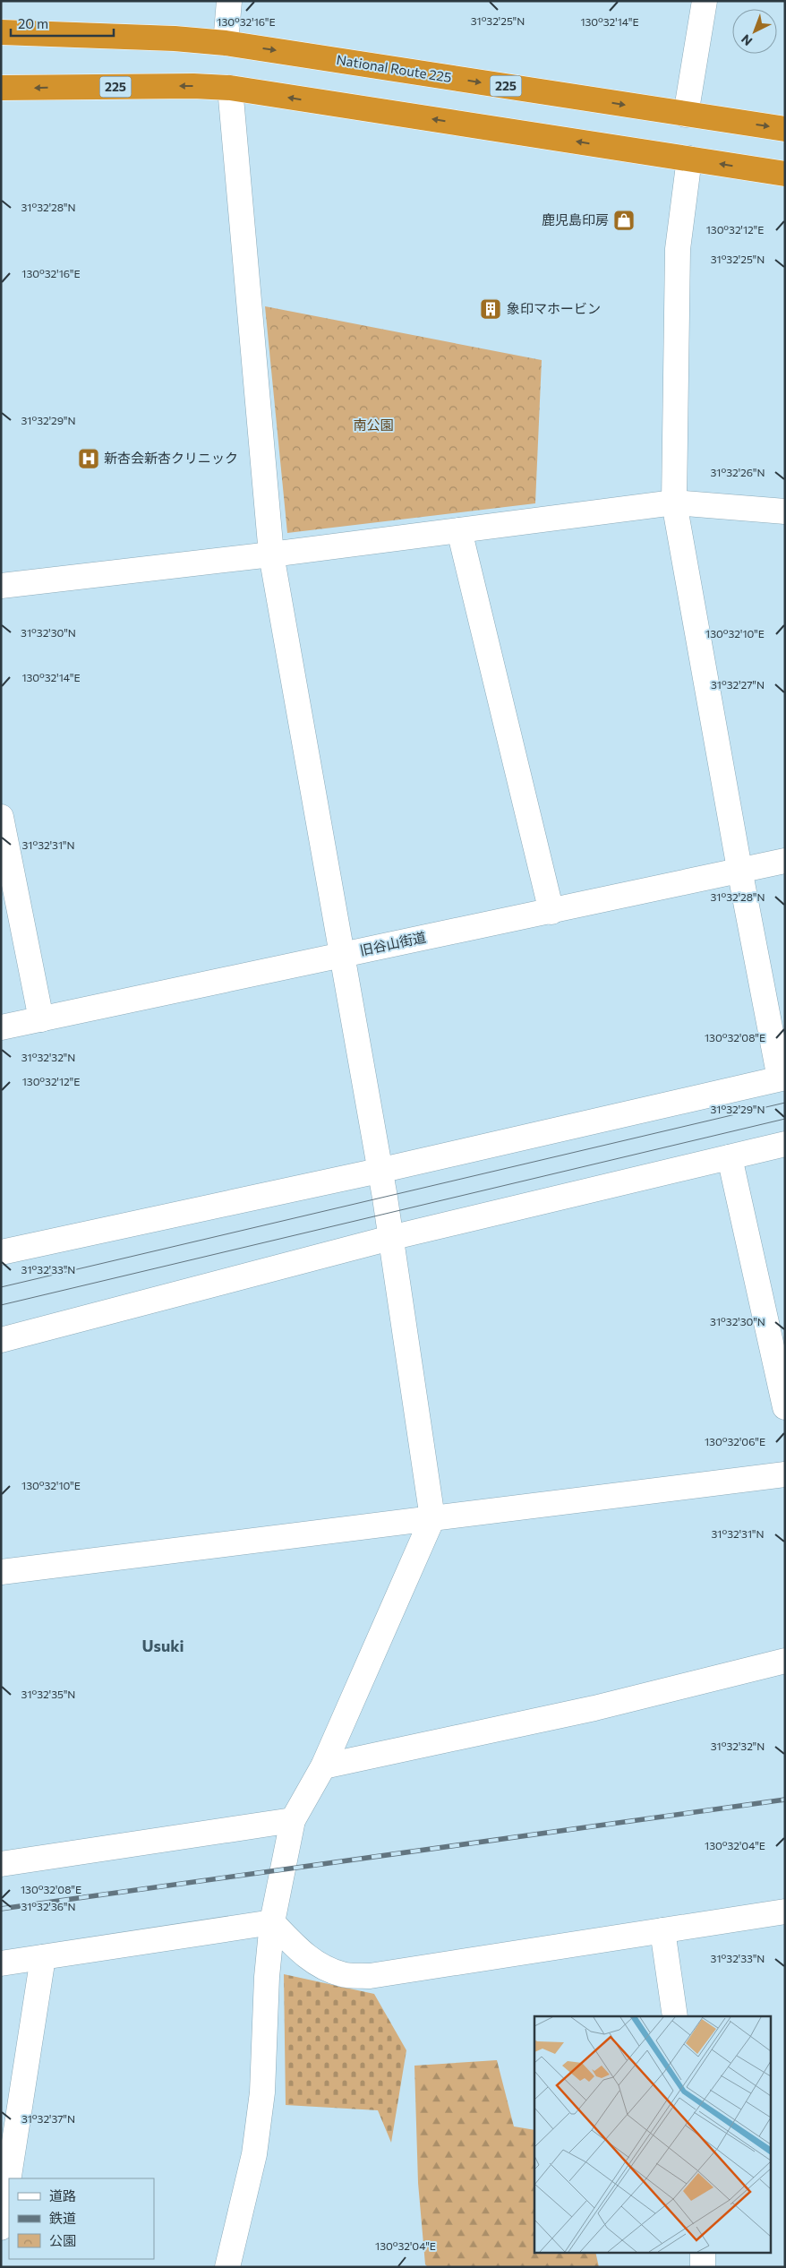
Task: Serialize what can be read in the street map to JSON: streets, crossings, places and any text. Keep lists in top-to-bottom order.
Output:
{
  "streets": {
    "highway": ["National Route 225", "225"],
    "street": ["旧谷山街道"]
  },
  "districts": ["Usuki"],
  "parks": ["南公園"],
  "places": {
    "shop": ["鹿児島印房"],
    "building": ["象印マホービン"],
    "hospital": ["新杏会新杏クリニック"]
  },
  "legend": ["道路", "鉄道", "公園"],
  "scale_bar": "20 m",
  "north": "bottom left",
  "coordinates": [
    "31°32'25\"N",
    "130°32'16\"E",
    "130°32'14\"E",
    "31°32'28\"N",
    "130°32'12\"E",
    "31°32'29\"N",
    "31°32'26\"N",
    "31°32'30\"N",
    "130°32'10\"E",
    "31°32'27\"N",
    "31°32'31\"N",
    "130°32'08\"E",
    "31°32'32\"N",
    "31°32'33\"N",
    "130°32'06\"E",
    "31°32'35\"N",
    "130°32'04\"E",
    "31°32'36\"N",
    "31°32'37\"N"
  ]
}
